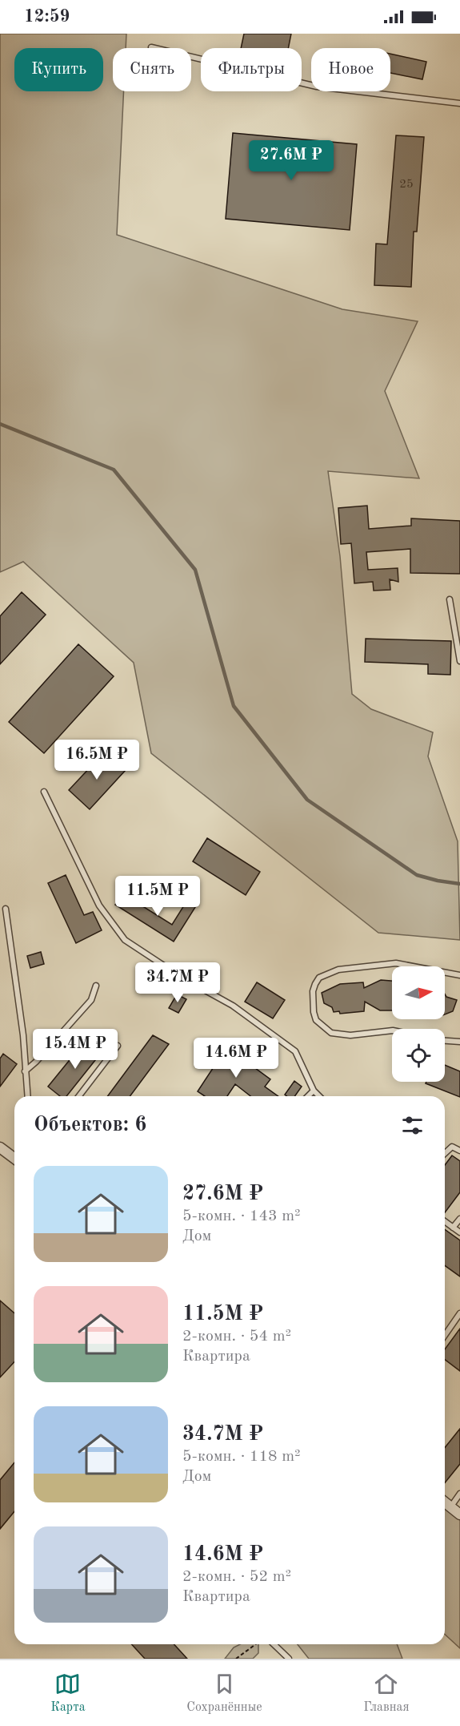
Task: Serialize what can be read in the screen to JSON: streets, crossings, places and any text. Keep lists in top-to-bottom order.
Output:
{
  "house_numbers": ["25"],
  "north": "right",
  "page": {
    "status": "12:59",
    "chip": [
      "Купить",
      "Снять",
      "Фильтры",
      "Новое"
    ],
    "price": [
      "27.6M ₽",
      "16.5M ₽",
      "11.5M ₽",
      "34.7M ₽",
      "15.4M ₽",
      "14.6M ₽"
    ],
    "heading": "Объектов: 6",
    "list": [
      {
        "name": "27.6M ₽",
        "note": "5-комн. · 143 m² · Дом"
      },
      {
        "name": "11.5M ₽",
        "note": "2-комн. · 54 m² · Квартира"
      },
      {
        "name": "34.7M ₽",
        "note": "5-комн. · 118 m² · Дом"
      },
      {
        "name": "14.6M ₽",
        "note": "2-комн. · 52 m² · Квартира"
      }
    ],
    "tabs": ["Карта", "Сохранённые", "Главная"]
  }
}
